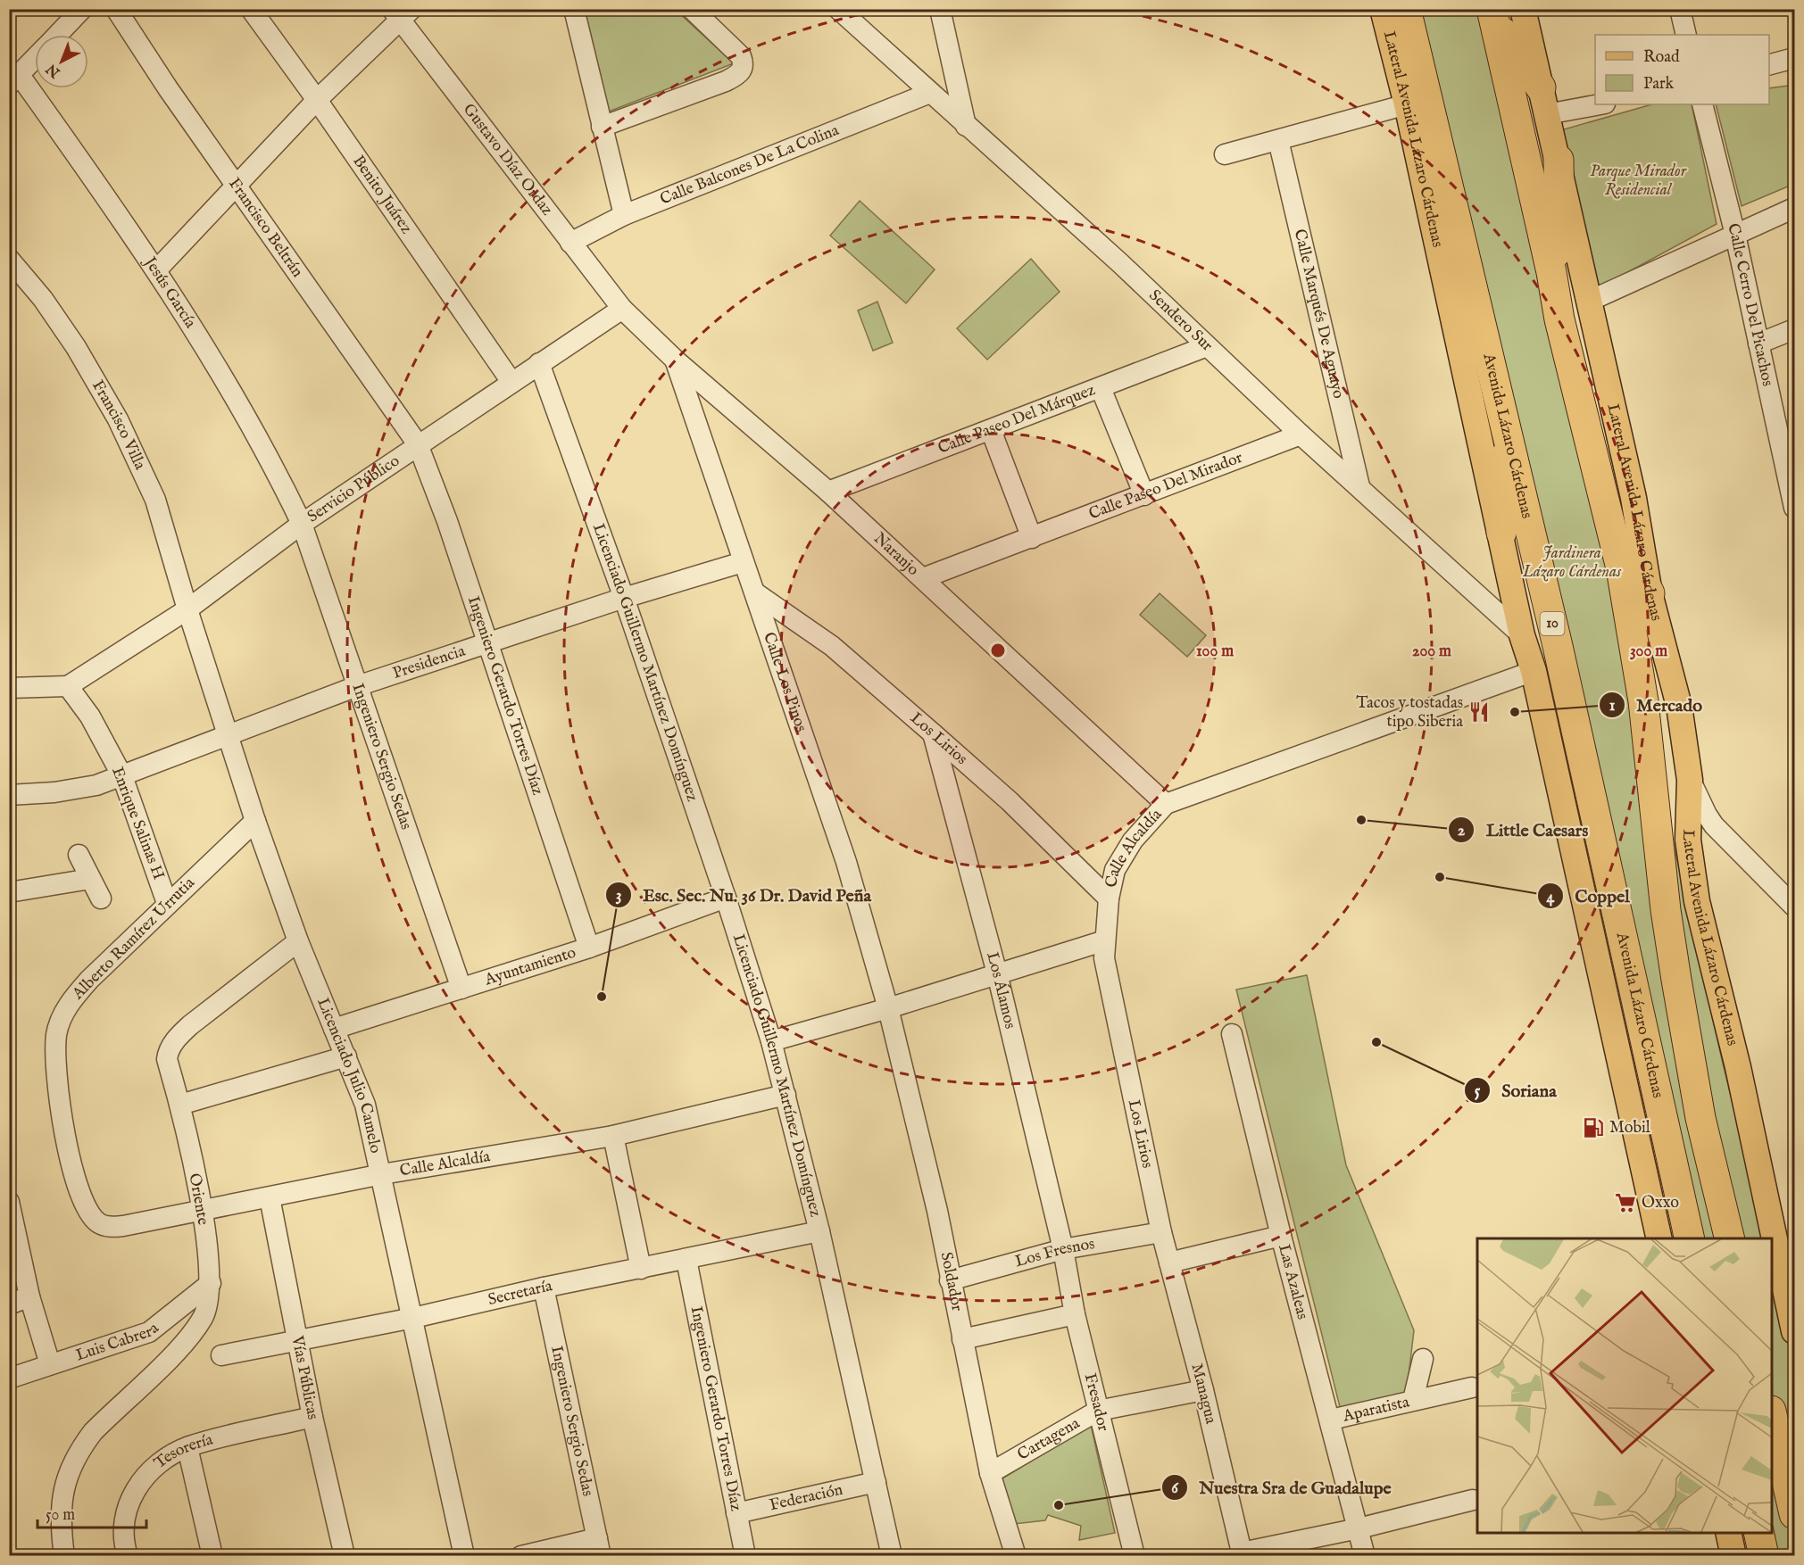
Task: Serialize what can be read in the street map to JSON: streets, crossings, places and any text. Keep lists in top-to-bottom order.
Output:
{
  "streets": {
    "highway": ["Avenida Lázaro Cárdenas", "10"],
    "main road": ["Lateral Avenida Lázaro Cárdenas"],
    "street": [
      "Gustavo Díaz Ordaz",
      "Calle Balcones De La Colina",
      "Benito Juárez",
      "Francisco Beltrán",
      "Jesús García",
      "Calle Cerro Del Picachos",
      "Calle Marqués De Aguayo",
      "Sendero Sur",
      "Calle Paseo Del Márquez",
      "Francisco Villa",
      "Calle Paseo Del Mirador",
      "Servicio Público",
      "Naranjo",
      "Presidencia",
      "Licenciado Guillermo Martínez Domínguez",
      "Calle Los Pinos",
      "Ingeniero Gerardo Torres Díaz",
      "Los Lirios",
      "Ingeniero Sergio Sedas",
      "Enrique Salinas H",
      "Calle Alcaldía",
      "Alberto Ramírez Urrutia",
      "Ayuntamiento",
      "Los Álamos",
      "Licenciado Julio Camelo",
      "Oriente",
      "Los Fresnos",
      "Soldador",
      "Las Azaleas",
      "Secretaría",
      "Luis Cabrera",
      "Vías Públicas",
      "Managua",
      "Fresador",
      "Aparatista",
      "Cartagena",
      "Tesorería",
      "Federación"
    ]
  },
  "crossings": [
    ["Lateral Avenida Lázaro Cárdenas", "Sendero Sur"],
    ["Lateral Avenida Lázaro Cárdenas", "Avenida Lázaro Cárdenas"],
    ["Lateral Avenida Lázaro Cárdenas", "Calle Alcaldía"],
    ["Gustavo Díaz Ordaz", "Calle Balcones De La Colina"],
    ["Gustavo Díaz Ordaz", "Servicio Público"],
    ["Gustavo Díaz Ordaz", "Naranjo"],
    ["Calle Balcones De La Colina", "Sendero Sur"],
    ["Benito Juárez", "Servicio Público"],
    ["Francisco Beltrán", "Servicio Público"],
    ["Francisco Beltrán", "Ingeniero Gerardo Torres Díaz"],
    ["Jesús García", "Servicio Público"],
    ["Jesús García", "Ingeniero Sergio Sedas"],
    ["Calle Marqués De Aguayo", "Sendero Sur"],
    ["Sendero Sur", "Calle Paseo Del Márquez"],
    ["Sendero Sur", "Calle Paseo Del Mirador"],
    ["Calle Paseo Del Márquez", "Naranjo"],
    ["Francisco Villa", "Servicio Público"],
    ["Francisco Villa", "Licenciado Julio Camelo"],
    ["Calle Paseo Del Mirador", "Naranjo"],
    ["Servicio Público", "Naranjo"],
    ["Servicio Público", "Licenciado Guillermo Martínez Domínguez"],
    ["Servicio Público", "Ingeniero Gerardo Torres Díaz"],
    ["Servicio Público", "Ingeniero Sergio Sedas"],
    ["Servicio Público", "Enrique Salinas H"],
    ["Servicio Público", "Licenciado Julio Camelo"],
    ["Naranjo", "Calle Los Pinos"],
    ["Naranjo", "Calle Alcaldía"],
    ["Presidencia", "Licenciado Guillermo Martínez Domínguez"],
    ["Presidencia", "Calle Los Pinos"],
    ["Presidencia", "Ingeniero Gerardo Torres Díaz"],
    ["Presidencia", "Ingeniero Sergio Sedas"],
    ["Presidencia", "Enrique Salinas H"],
    ["Presidencia", "Licenciado Julio Camelo"],
    ["Licenciado Guillermo Martínez Domínguez", "Calle Alcaldía"],
    ["Licenciado Guillermo Martínez Domínguez", "Ayuntamiento"],
    ["Licenciado Guillermo Martínez Domínguez", "Secretaría"],
    ["Licenciado Guillermo Martínez Domínguez", "Federación"],
    ["Calle Los Pinos", "Los Lirios"],
    ["Calle Los Pinos", "Soldador"],
    ["Ingeniero Gerardo Torres Díaz", "Ayuntamiento"],
    ["Ingeniero Gerardo Torres Díaz", "Secretaría"],
    ["Ingeniero Gerardo Torres Díaz", "Federación"],
    ["Los Lirios", "Calle Alcaldía"],
    ["Los Lirios", "Los Álamos"],
    ["Los Lirios", "Los Fresnos"],
    ["Los Lirios", "Managua"],
    ["Ingeniero Sergio Sedas", "Ayuntamiento"],
    ["Ingeniero Sergio Sedas", "Secretaría"],
    ["Enrique Salinas H", "Alberto Ramírez Urrutia"],
    ["Calle Alcaldía", "Alberto Ramírez Urrutia"],
    ["Calle Alcaldía", "Licenciado Julio Camelo"],
    ["Calle Alcaldía", "Oriente"],
    ["Calle Alcaldía", "Vías Públicas"],
    ["Alberto Ramírez Urrutia", "Licenciado Julio Camelo"],
    ["Ayuntamiento", "Licenciado Julio Camelo"],
    ["Los Álamos", "Los Fresnos"],
    ["Los Álamos", "Fresador"],
    ["Licenciado Julio Camelo", "Oriente"],
    ["Licenciado Julio Camelo", "Secretaría"],
    ["Oriente", "Luis Cabrera"],
    ["Los Fresnos", "Soldador"],
    ["Los Fresnos", "Managua"],
    ["Los Fresnos", "Fresador"],
    ["Soldador", "Cartagena"],
    ["Las Azaleas", "Aparatista"],
    ["Secretaría", "Vías Públicas"],
    ["Vías Públicas", "Tesorería"],
    ["Managua", "Cartagena"],
    ["Fresador", "Cartagena"]
  ],
  "parks": ["Parque Mirador Residencial", "Jardinera Lázaro Cárdenas"],
  "places": {
    "restaurant": ["Tacos y tostadas tipo Siberia"],
    "other": [
      "Mercado",
      "Little Caesars",
      "Coppel",
      "Esc. Sec. Nu. 36 Dr. David Peña",
      "Soriana",
      "Nuestra Sra de Guadalupe"
    ],
    "fuel station": ["Mobil"],
    "supermarket": ["Oxxo"]
  },
  "legend": ["Road", "Park"],
  "scale_bar": "50 m",
  "north": "bottom left",
  "rings": ["100 m", "200 m", "300 m"]
}
